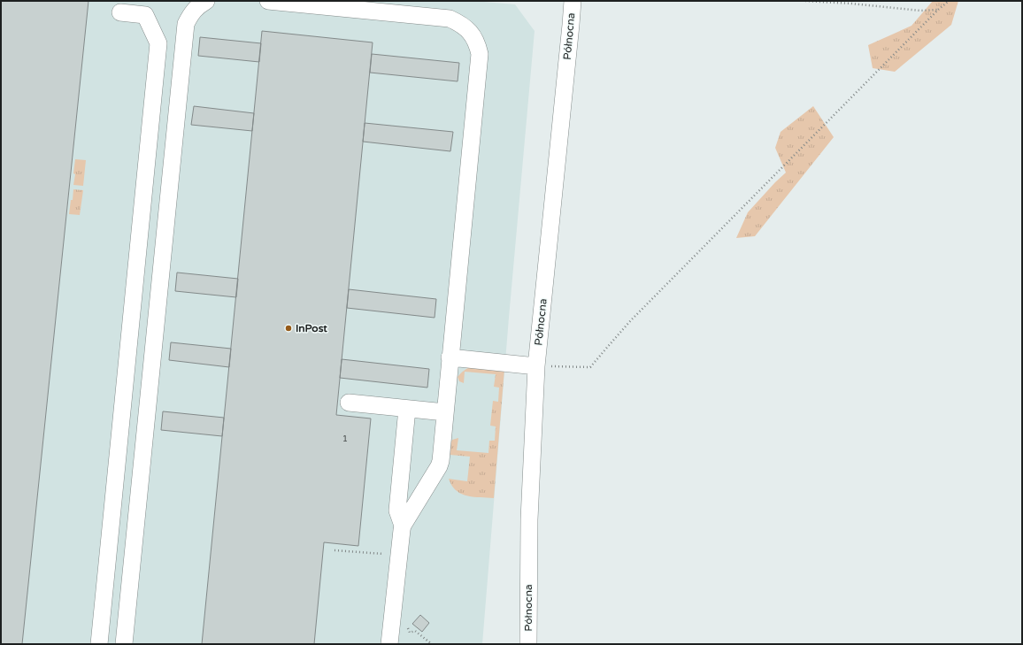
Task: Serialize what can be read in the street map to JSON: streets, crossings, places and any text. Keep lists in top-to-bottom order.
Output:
{
  "streets": {
    "street": ["Północna"]
  },
  "places": ["InPost"],
  "house_numbers": ["1"]
}
